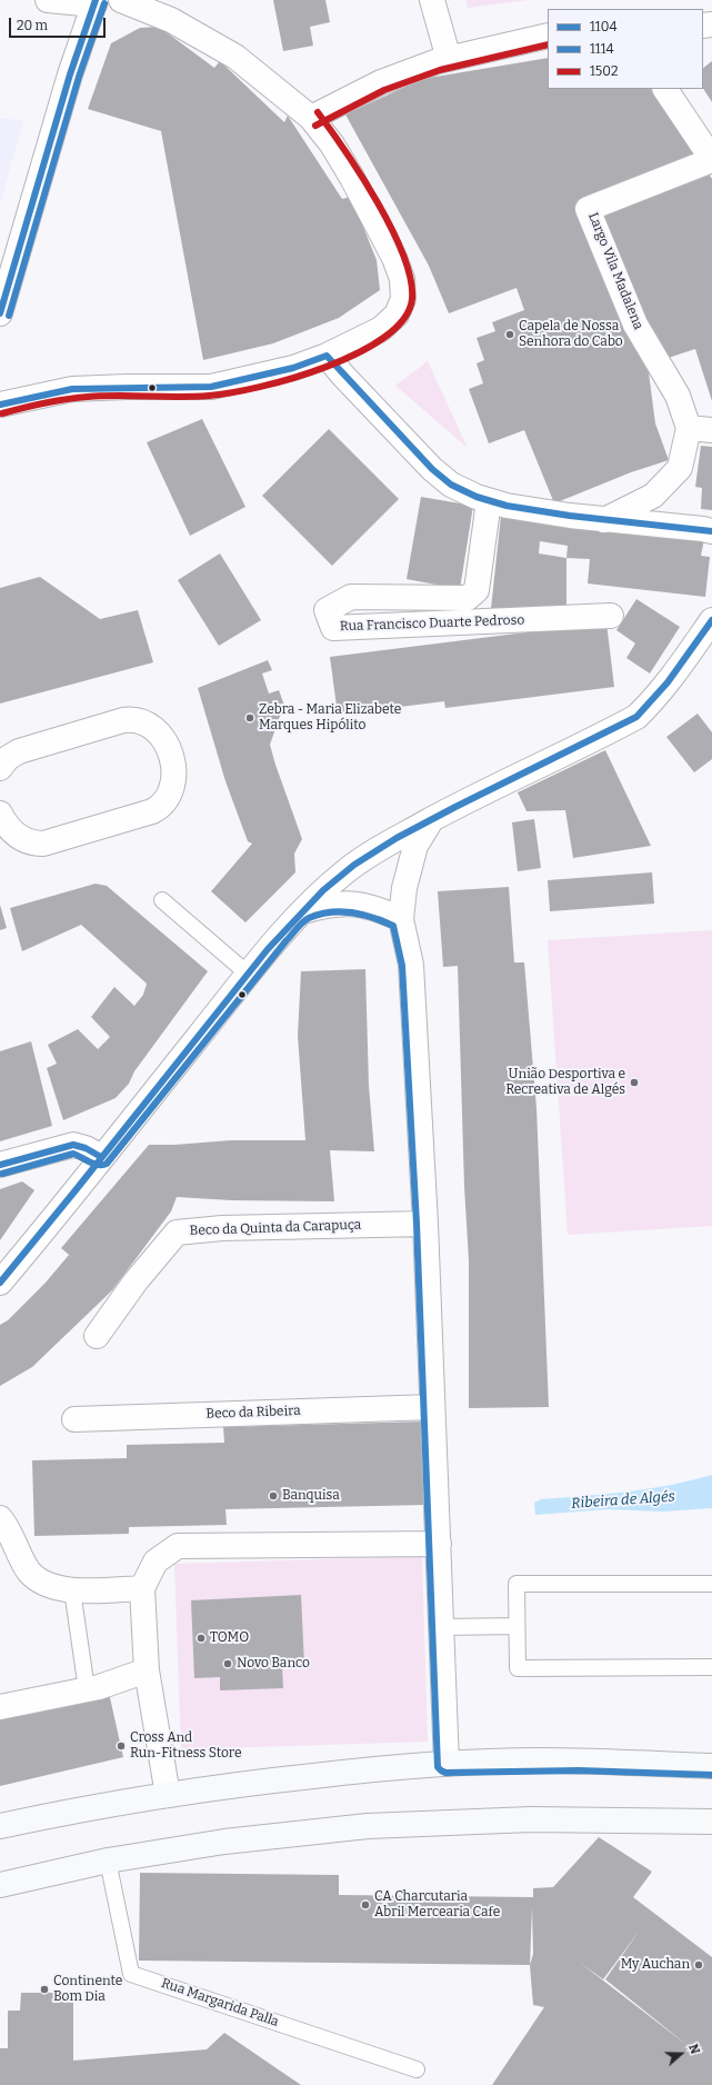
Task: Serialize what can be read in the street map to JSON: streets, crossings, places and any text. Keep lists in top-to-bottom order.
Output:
{
  "streets": {
    "street": [
      "Largo Vila Madalena",
      "Rua Francisco Duarte Pedroso",
      "Beco da Quinta da Carapuça",
      "Beco da Ribeira"
    ],
    "lane": ["Rua Margarida Palla"]
  },
  "water": ["Ribeira de Algés"],
  "places": [
    "Capela de Nossa Senhora do Cabo",
    "Zebra - Maria Elizabete Marques Hipólito",
    "União Desportiva e Recreativa de Algés",
    "Banquisa",
    "TOMO",
    "Novo Banco",
    "Cross And Run-Fitness Store",
    "CA Charcutaria Abril Mercearia Cafe",
    "My Auchan",
    "Continente Bom Dia"
  ],
  "lines": ["transit line 1104", "transit line 1114", "transit line 1502"],
  "legend": ["1104", "1114", "1502"],
  "scale_bar": "20 m",
  "north": "right"
}
